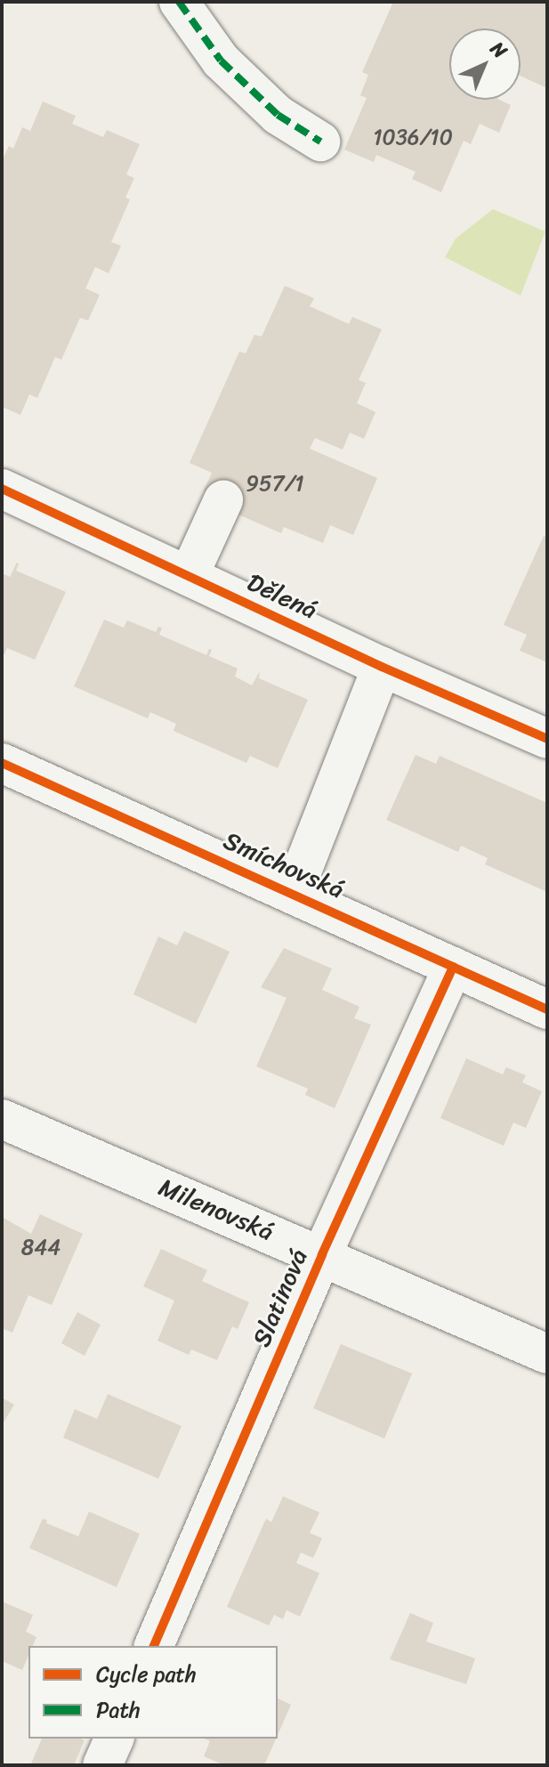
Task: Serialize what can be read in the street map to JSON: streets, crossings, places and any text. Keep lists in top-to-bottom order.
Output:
{
  "streets": {
    "street": [
      "Dělená",
      "Smíchovská",
      "Milenovská",
      "Slatinová"
    ]
  },
  "crossings": [
    ["Smíchovská", "Slatinová"],
    ["Milenovská", "Slatinová"]
  ],
  "house_numbers": ["1036/10", "957/1", "844"],
  "legend": ["Cycle path", "Path"],
  "north": "top right"
}
